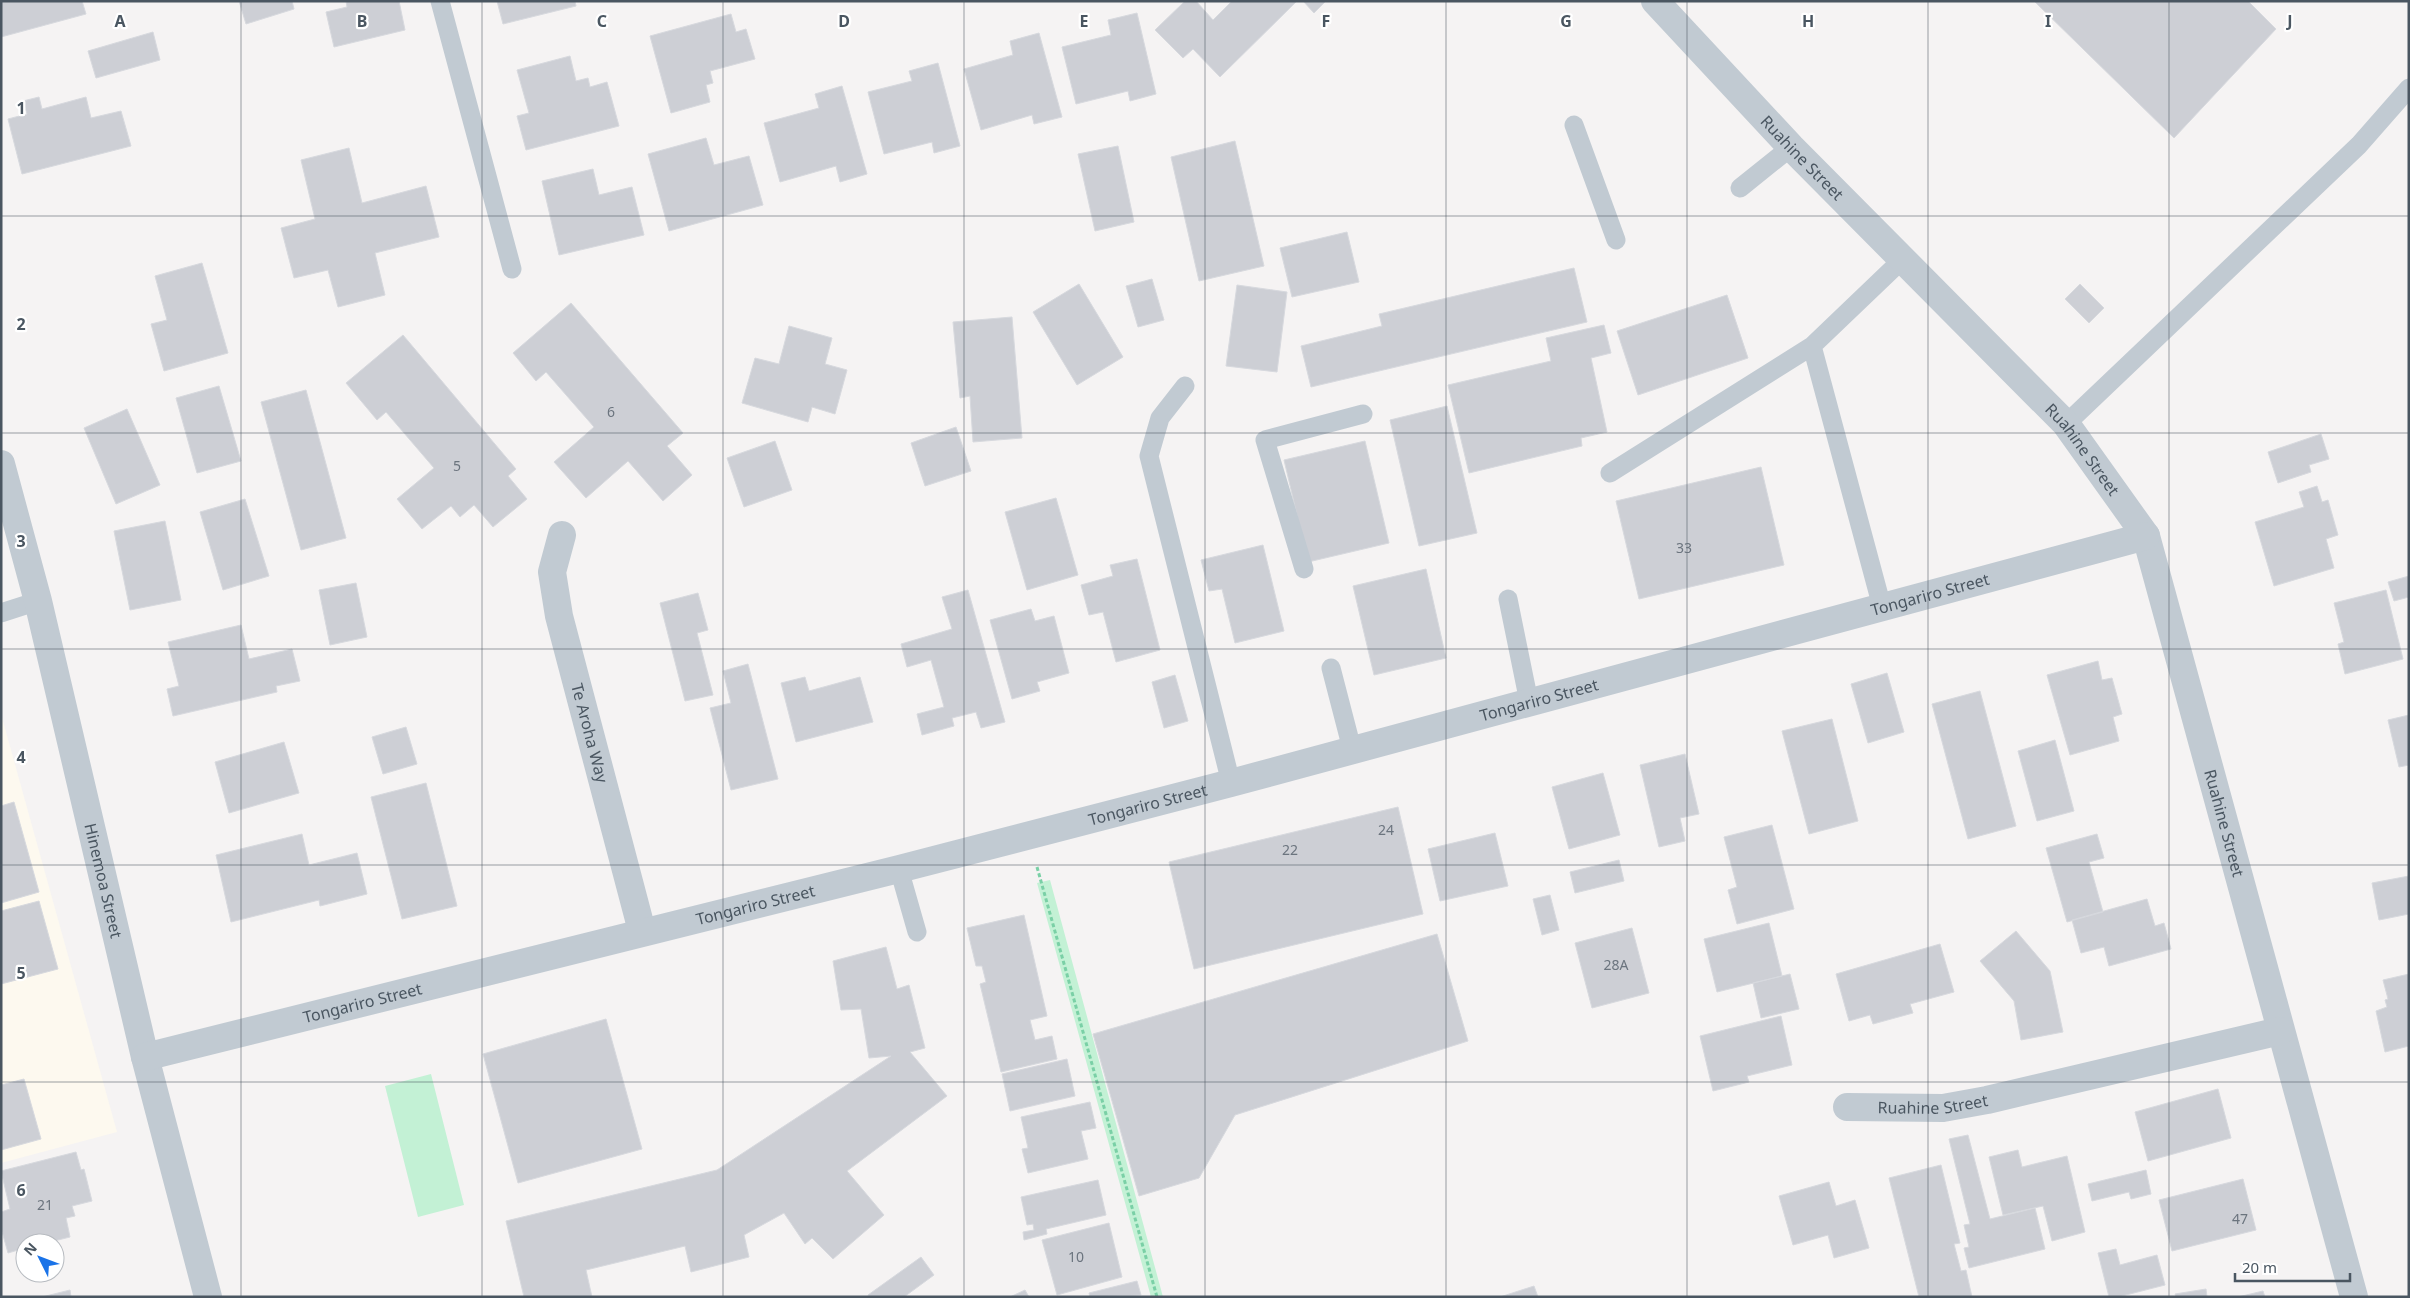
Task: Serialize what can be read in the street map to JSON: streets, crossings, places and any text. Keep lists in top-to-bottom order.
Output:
{
  "streets": {
    "street": [
      "Ruahine Street",
      "Tongariro Street",
      "Te Aroha Way",
      "Hinemoa Street"
    ]
  },
  "crossings": [
    ["Ruahine Street", "Tongariro Street"],
    ["Tongariro Street", "Te Aroha Way"],
    ["Tongariro Street", "Hinemoa Street"]
  ],
  "house_numbers": [
    "6",
    "5",
    "33",
    "24",
    "22",
    "28A",
    "21",
    "47",
    "10"
  ],
  "scale_bar": "20 m",
  "north": "top left",
  "grid": {
    "columns": [
      "A",
      "B",
      "C",
      "D",
      "E",
      "F",
      "G",
      "H",
      "I",
      "J"
    ],
    "rows": [
      "1",
      "2",
      "3",
      "4",
      "5",
      "6"
    ]
  }
}
